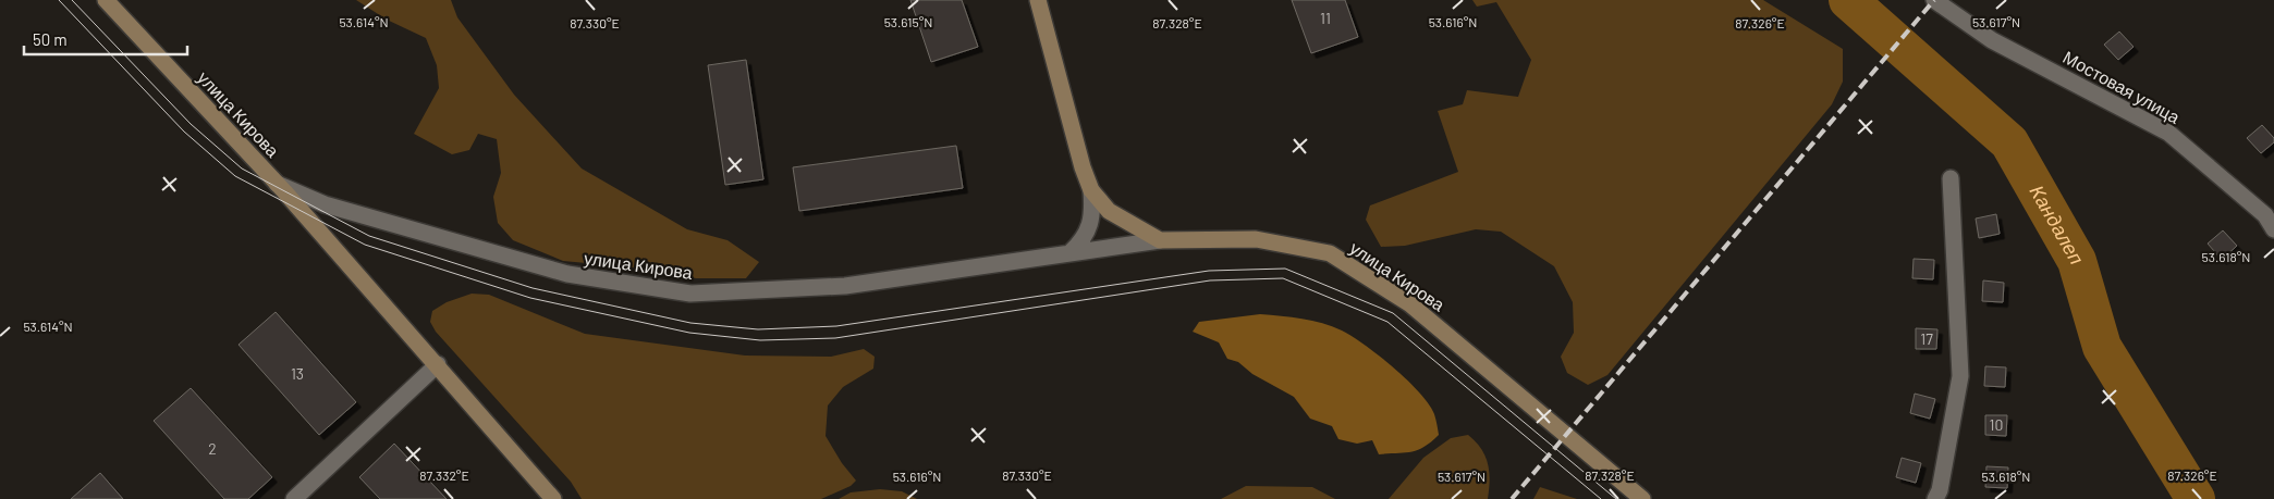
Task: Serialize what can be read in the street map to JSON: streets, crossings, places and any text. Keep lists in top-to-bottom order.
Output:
{
  "streets": {
    "main road": ["улица Кирова"],
    "street": ["Мостовая улица"]
  },
  "water": ["Кандалеп"],
  "house_numbers": [
    "11",
    "17",
    "13",
    "10",
    "2"
  ],
  "scale_bar": "50 m",
  "coordinates": [
    "53.614°N",
    "53.615°N",
    "53.616°N",
    "53.617°N",
    "87.330°E",
    "87.328°E",
    "87.326°E",
    "53.618°N",
    "87.332°E"
  ]
}
